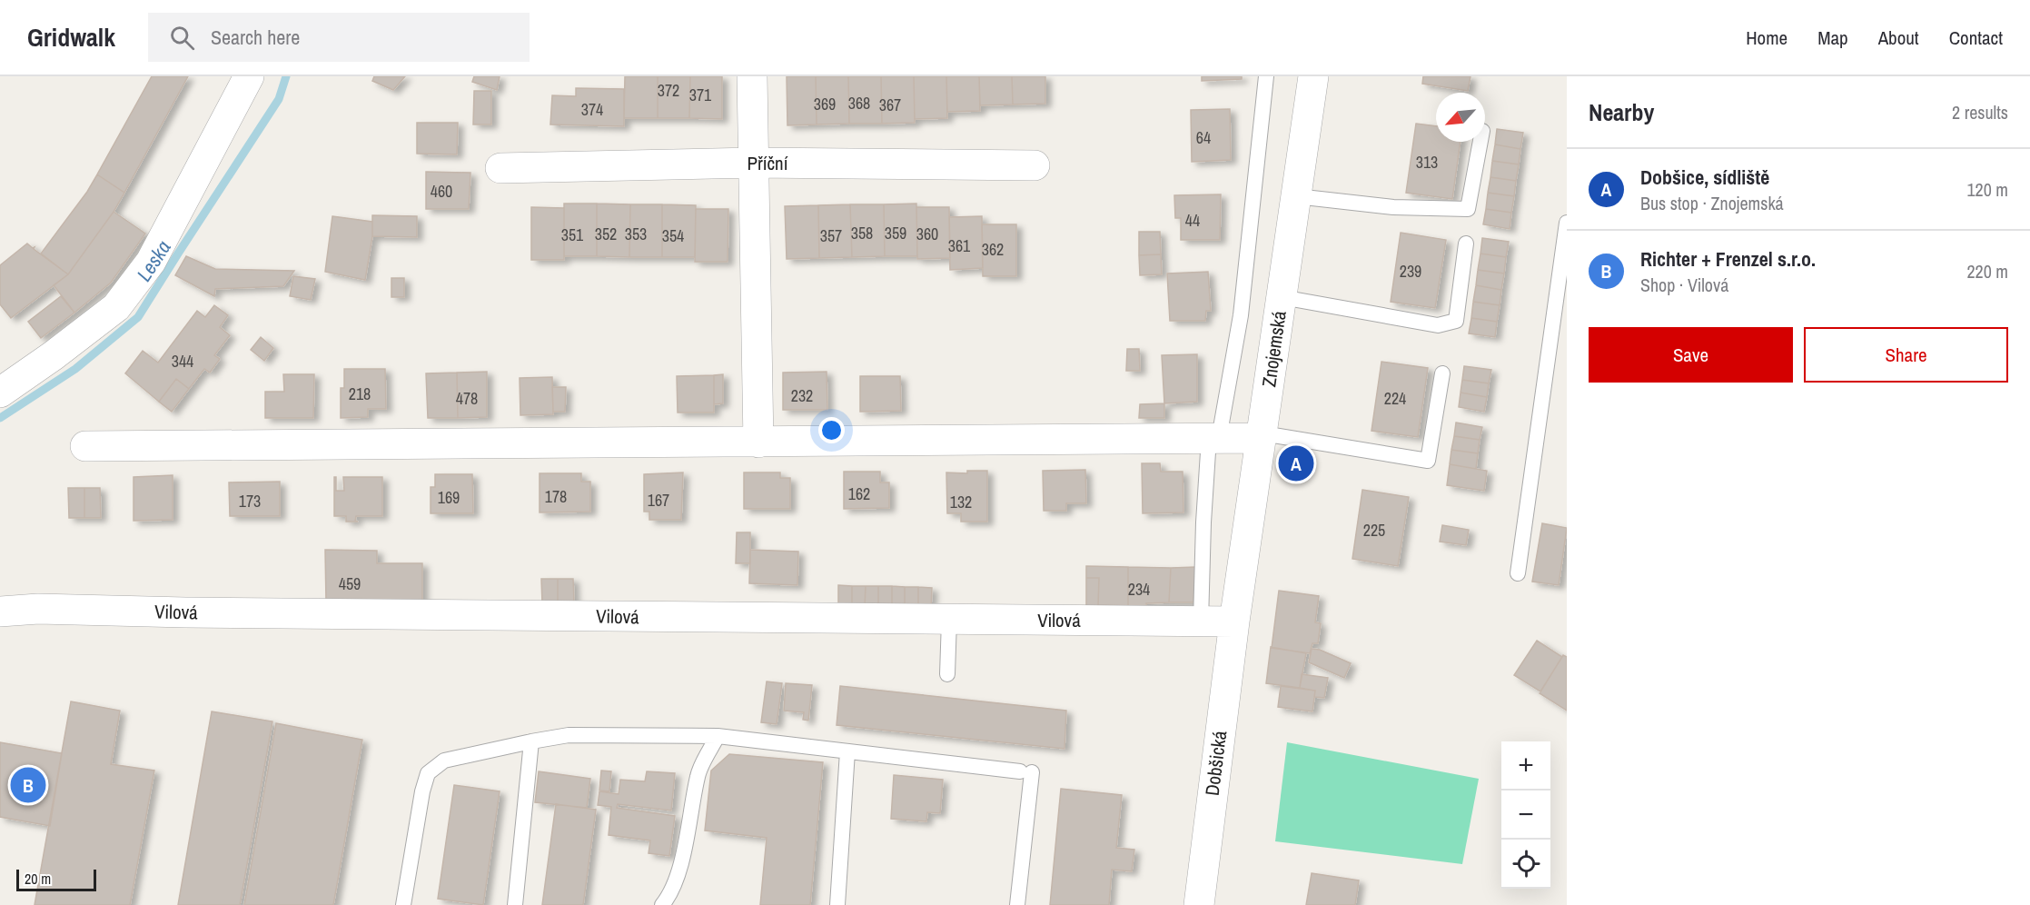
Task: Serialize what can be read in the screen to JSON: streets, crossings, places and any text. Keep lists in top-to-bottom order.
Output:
{
  "streets": {
    "street": [
      "Příční",
      "Znojemská",
      "Vilová",
      "Dobšická"
    ]
  },
  "crossings": [
    ["Znojemská", "Vilová"],
    ["Znojemská", "Dobšická"],
    ["Vilová", "Dobšická"]
  ],
  "water": ["Leska"],
  "house_numbers": [
    "372",
    "371",
    "368",
    "369",
    "367",
    "374",
    "64",
    "313",
    "460",
    "44",
    "358",
    "359",
    "352",
    "353",
    "360",
    "351",
    "354",
    "357",
    "361",
    "362",
    "239",
    "344",
    "218",
    "232",
    "478",
    "224",
    "162",
    "178",
    "169",
    "167",
    "173",
    "132",
    "225",
    "459",
    "234"
  ],
  "scale_bar": "20 m",
  "north": "bottom left",
  "page": {
    "header": "Gridwalk",
    "search": "Search here",
    "nav": [
      "Home",
      "Map",
      "About",
      "Contact"
    ],
    "heading": ["Nearby", "2 results"],
    "list": [
      {
        "mark": "A",
        "name": "Dobšice, sídliště",
        "note": "Bus stop · Znojemská",
        "value": "120 m"
      },
      {
        "mark": "B",
        "name": "Richter + Frenzel s.r.o.",
        "note": "Shop · Vilová",
        "value": "220 m"
      }
    ],
    "buttons": ["Save", "Share"],
    "pins": ["A", "B"],
    "map_buttons": ["+", "−"],
    "scale": "20 m"
  }
}
